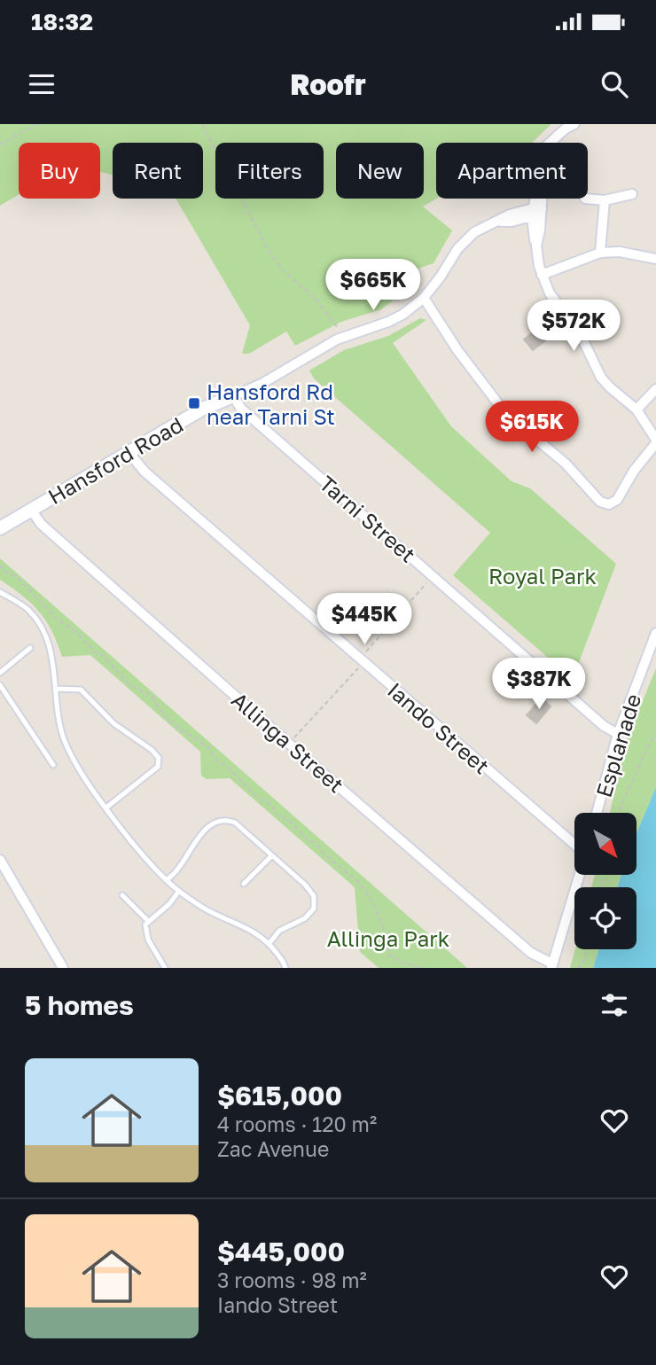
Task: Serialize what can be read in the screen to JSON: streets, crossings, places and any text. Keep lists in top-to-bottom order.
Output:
{
  "streets": {
    "street": [
      "Hansford Road",
      "Tarni Street",
      "Iando Street",
      "Allinga Street",
      "Esplanade"
    ]
  },
  "crossings": [
    ["Hansford Road", "Tarni Street"],
    ["Hansford Road", "Iando Street"],
    ["Hansford Road", "Allinga Street"],
    ["Tarni Street", "Esplanade"]
  ],
  "parks": ["Royal Park", "Allinga Park"],
  "places": {
    "transit": ["Hansford Rd near Tarni St"]
  },
  "north": "bottom right",
  "page": {
    "status": "18:32",
    "header": "Roofr",
    "chip": [
      "Buy",
      "Rent",
      "Filters",
      "New",
      "Apartment"
    ],
    "price": [
      "$665K",
      "$572K",
      "$615K",
      "$445K",
      "$387K"
    ],
    "heading": "5 homes",
    "list": [
      {
        "name": "$615,000",
        "note": "4 rooms · 120 m² · Zac Avenue"
      },
      {
        "name": "$445,000",
        "note": "3 rooms · 98 m² · Iando Street"
      }
    ]
  }
}
